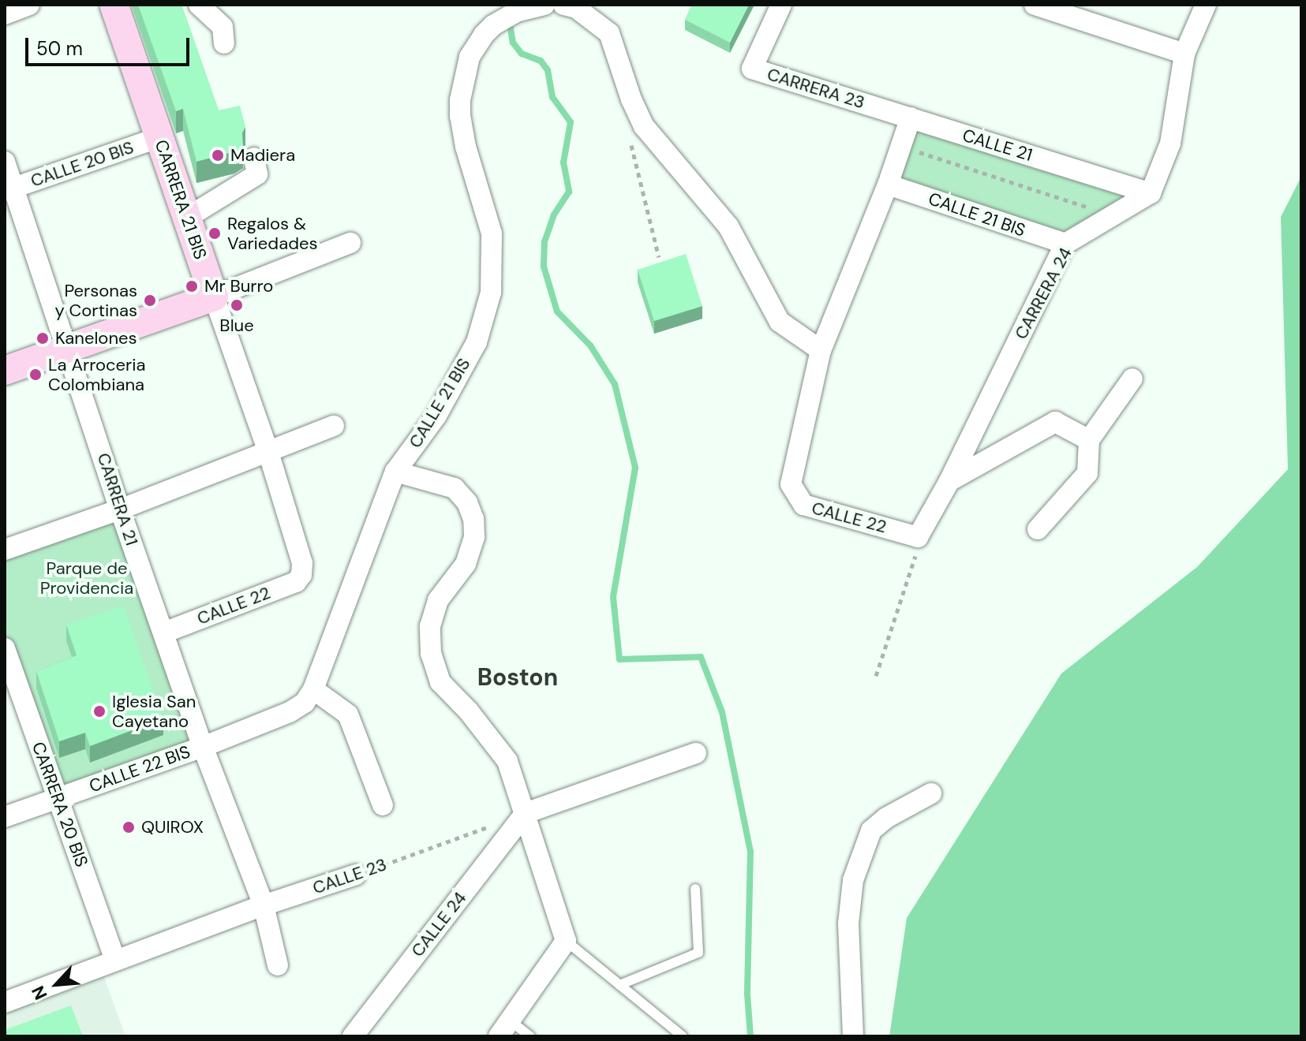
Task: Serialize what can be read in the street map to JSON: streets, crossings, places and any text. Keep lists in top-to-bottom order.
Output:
{
  "streets": {
    "main road": ["CARRERA 21 BIS"],
    "street": [
      "CARRERA 23",
      "CALLE 21",
      "CALLE 20 BIS",
      "CALLE 21 BIS",
      "CARRERA 24",
      "CARRERA 21",
      "CALLE 22",
      "CALLE 22 BIS",
      "CARRERA 20 BIS",
      "CALLE 23",
      "CALLE 24"
    ]
  },
  "crossings": [
    ["CARRERA 23", "CALLE 21"],
    ["CALLE 21", "CARRERA 24"],
    ["CALLE 20 BIS", "CARRERA 21 BIS"],
    ["CALLE 20 BIS", "CARRERA 21"],
    ["CARRERA 21 BIS", "CALLE 22"],
    ["CALLE 21 BIS", "CARRERA 24"],
    ["CALLE 21 BIS", "CALLE 22 BIS"],
    ["CARRERA 24", "CALLE 22"],
    ["CARRERA 21", "CALLE 22"],
    ["CARRERA 21", "CALLE 22 BIS"],
    ["CARRERA 21", "CALLE 23"],
    ["CALLE 22 BIS", "CARRERA 20 BIS"],
    ["CARRERA 20 BIS", "CALLE 23"],
    ["CALLE 23", "CALLE 24"]
  ],
  "districts": ["Boston"],
  "parks": ["Parque de Providencia"],
  "places": [
    "Madiera",
    "Regalos & Variedades",
    "Mr Burro",
    "Personas y Cortinas",
    "Blue",
    "Kanelones",
    "La Arroceria Colombiana",
    "Iglesia San Cayetano",
    "QUIROX"
  ],
  "scale_bar": "50 m",
  "north": "bottom left"
}
